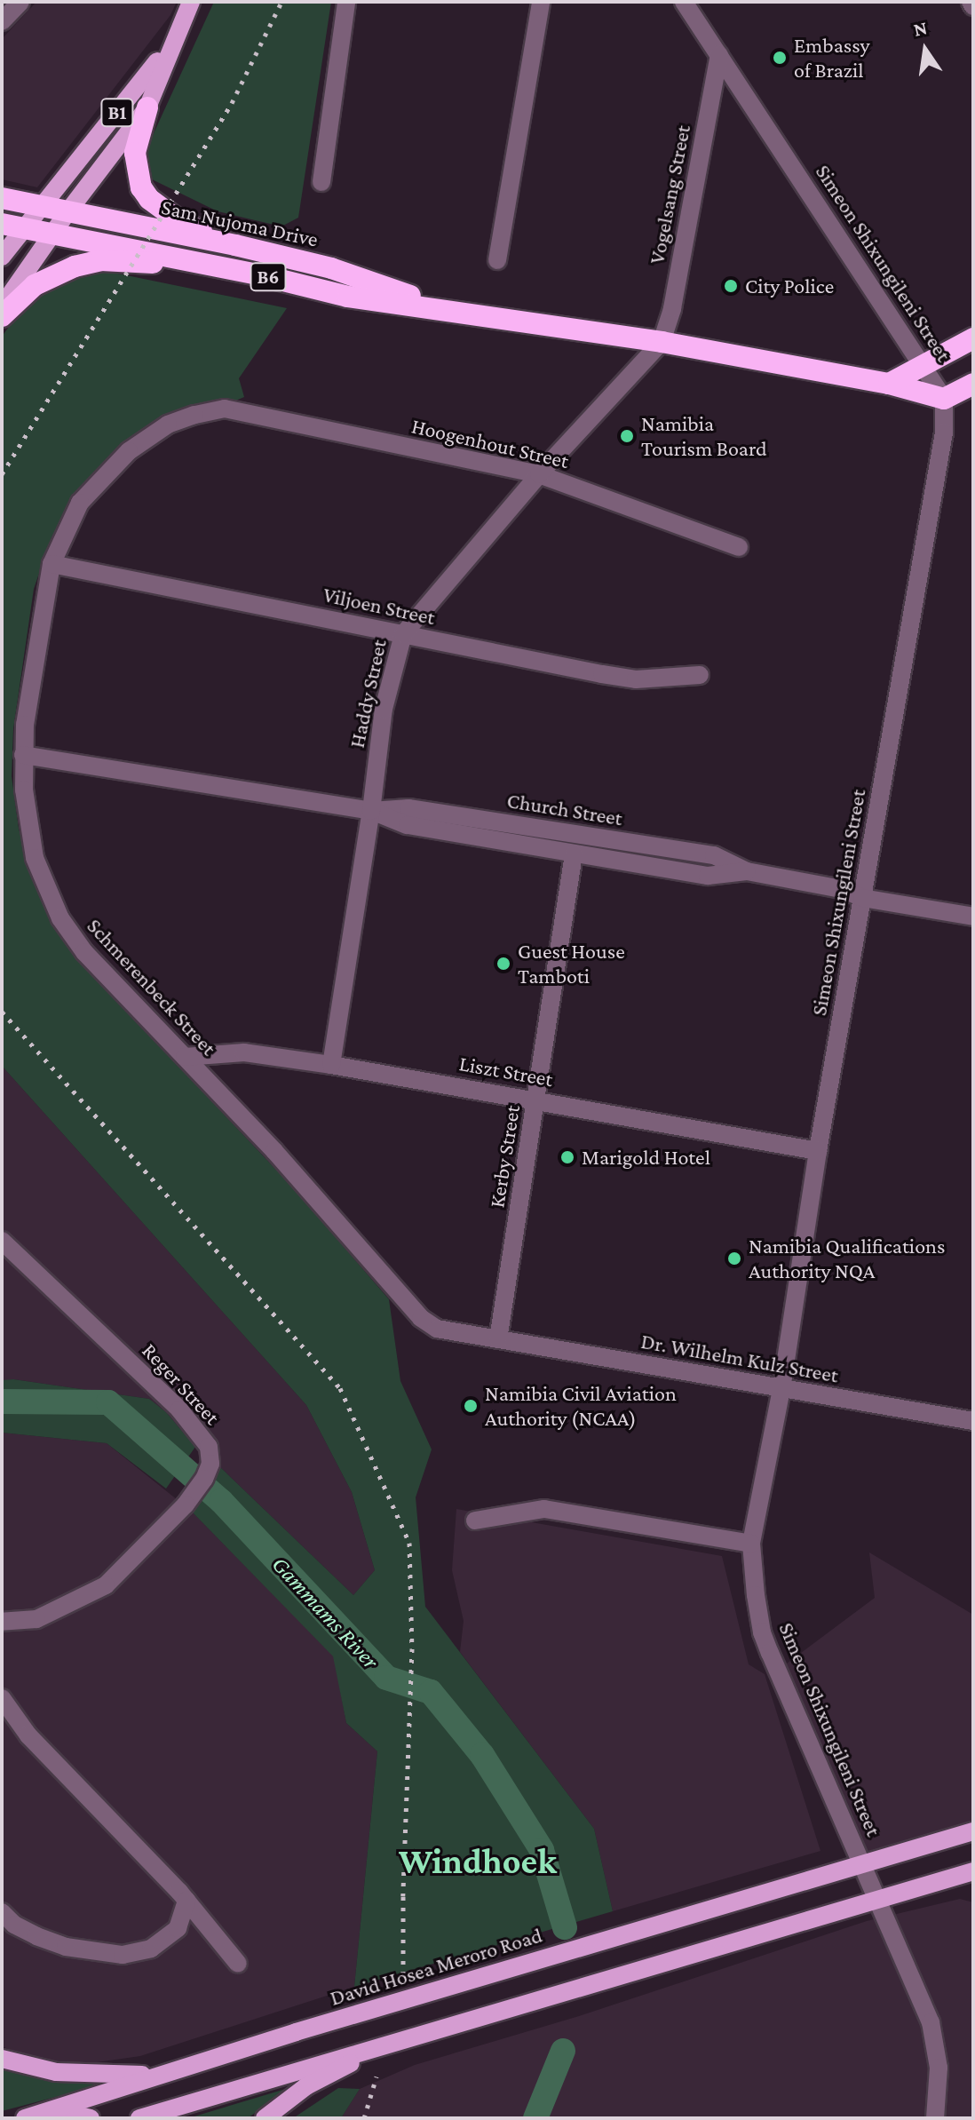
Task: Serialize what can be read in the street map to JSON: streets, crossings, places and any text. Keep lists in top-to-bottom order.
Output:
{
  "streets": {
    "highway": ["Sam Nujoma Drive", "B6"],
    "main road": ["B1", "David Hosea Meroro Road"],
    "street": [
      "Vogelsang Street",
      "Simeon Shixungileni Street",
      "Hoogenhout Street",
      "Viljoen Street",
      "Haddy Street",
      "Church Street",
      "Schmerenbeck Street",
      "Liszt Street",
      "Kerby Street",
      "Dr. Wilhelm Kulz Street",
      "Reger Street"
    ]
  },
  "crossings": [
    ["B1", "Sam Nujoma Drive"],
    ["Vogelsang Street", "Sam Nujoma Drive"],
    ["Vogelsang Street", "Simeon Shixungileni Street"],
    ["Vogelsang Street", "Haddy Street"],
    ["Sam Nujoma Drive", "Simeon Shixungileni Street"],
    ["Sam Nujoma Drive", "Haddy Street"],
    ["Simeon Shixungileni Street", "Church Street"],
    ["Simeon Shixungileni Street", "Liszt Street"],
    ["Simeon Shixungileni Street", "Dr. Wilhelm Kulz Street"],
    ["Simeon Shixungileni Street", "David Hosea Meroro Road"],
    ["Hoogenhout Street", "Haddy Street"],
    ["Hoogenhout Street", "Schmerenbeck Street"],
    ["Viljoen Street", "Haddy Street"],
    ["Viljoen Street", "Schmerenbeck Street"],
    ["Haddy Street", "Church Street"],
    ["Haddy Street", "Liszt Street"],
    ["Church Street", "Schmerenbeck Street"],
    ["Church Street", "Kerby Street"],
    ["Schmerenbeck Street", "Liszt Street"],
    ["Schmerenbeck Street", "Kerby Street"],
    ["Schmerenbeck Street", "Dr. Wilhelm Kulz Street"],
    ["Liszt Street", "Kerby Street"],
    ["Kerby Street", "Dr. Wilhelm Kulz Street"]
  ],
  "districts": ["Windhoek"],
  "water": ["Gammams River"],
  "places": [
    "Embassy of Brazil",
    "City Police",
    "Namibia Tourism Board",
    "Guest House Tamboti",
    "Marigold Hotel",
    "Namibia Qualifications Authority NQA",
    "Namibia Civil Aviation Authority (NCAA)"
  ],
  "north": "top"
}
